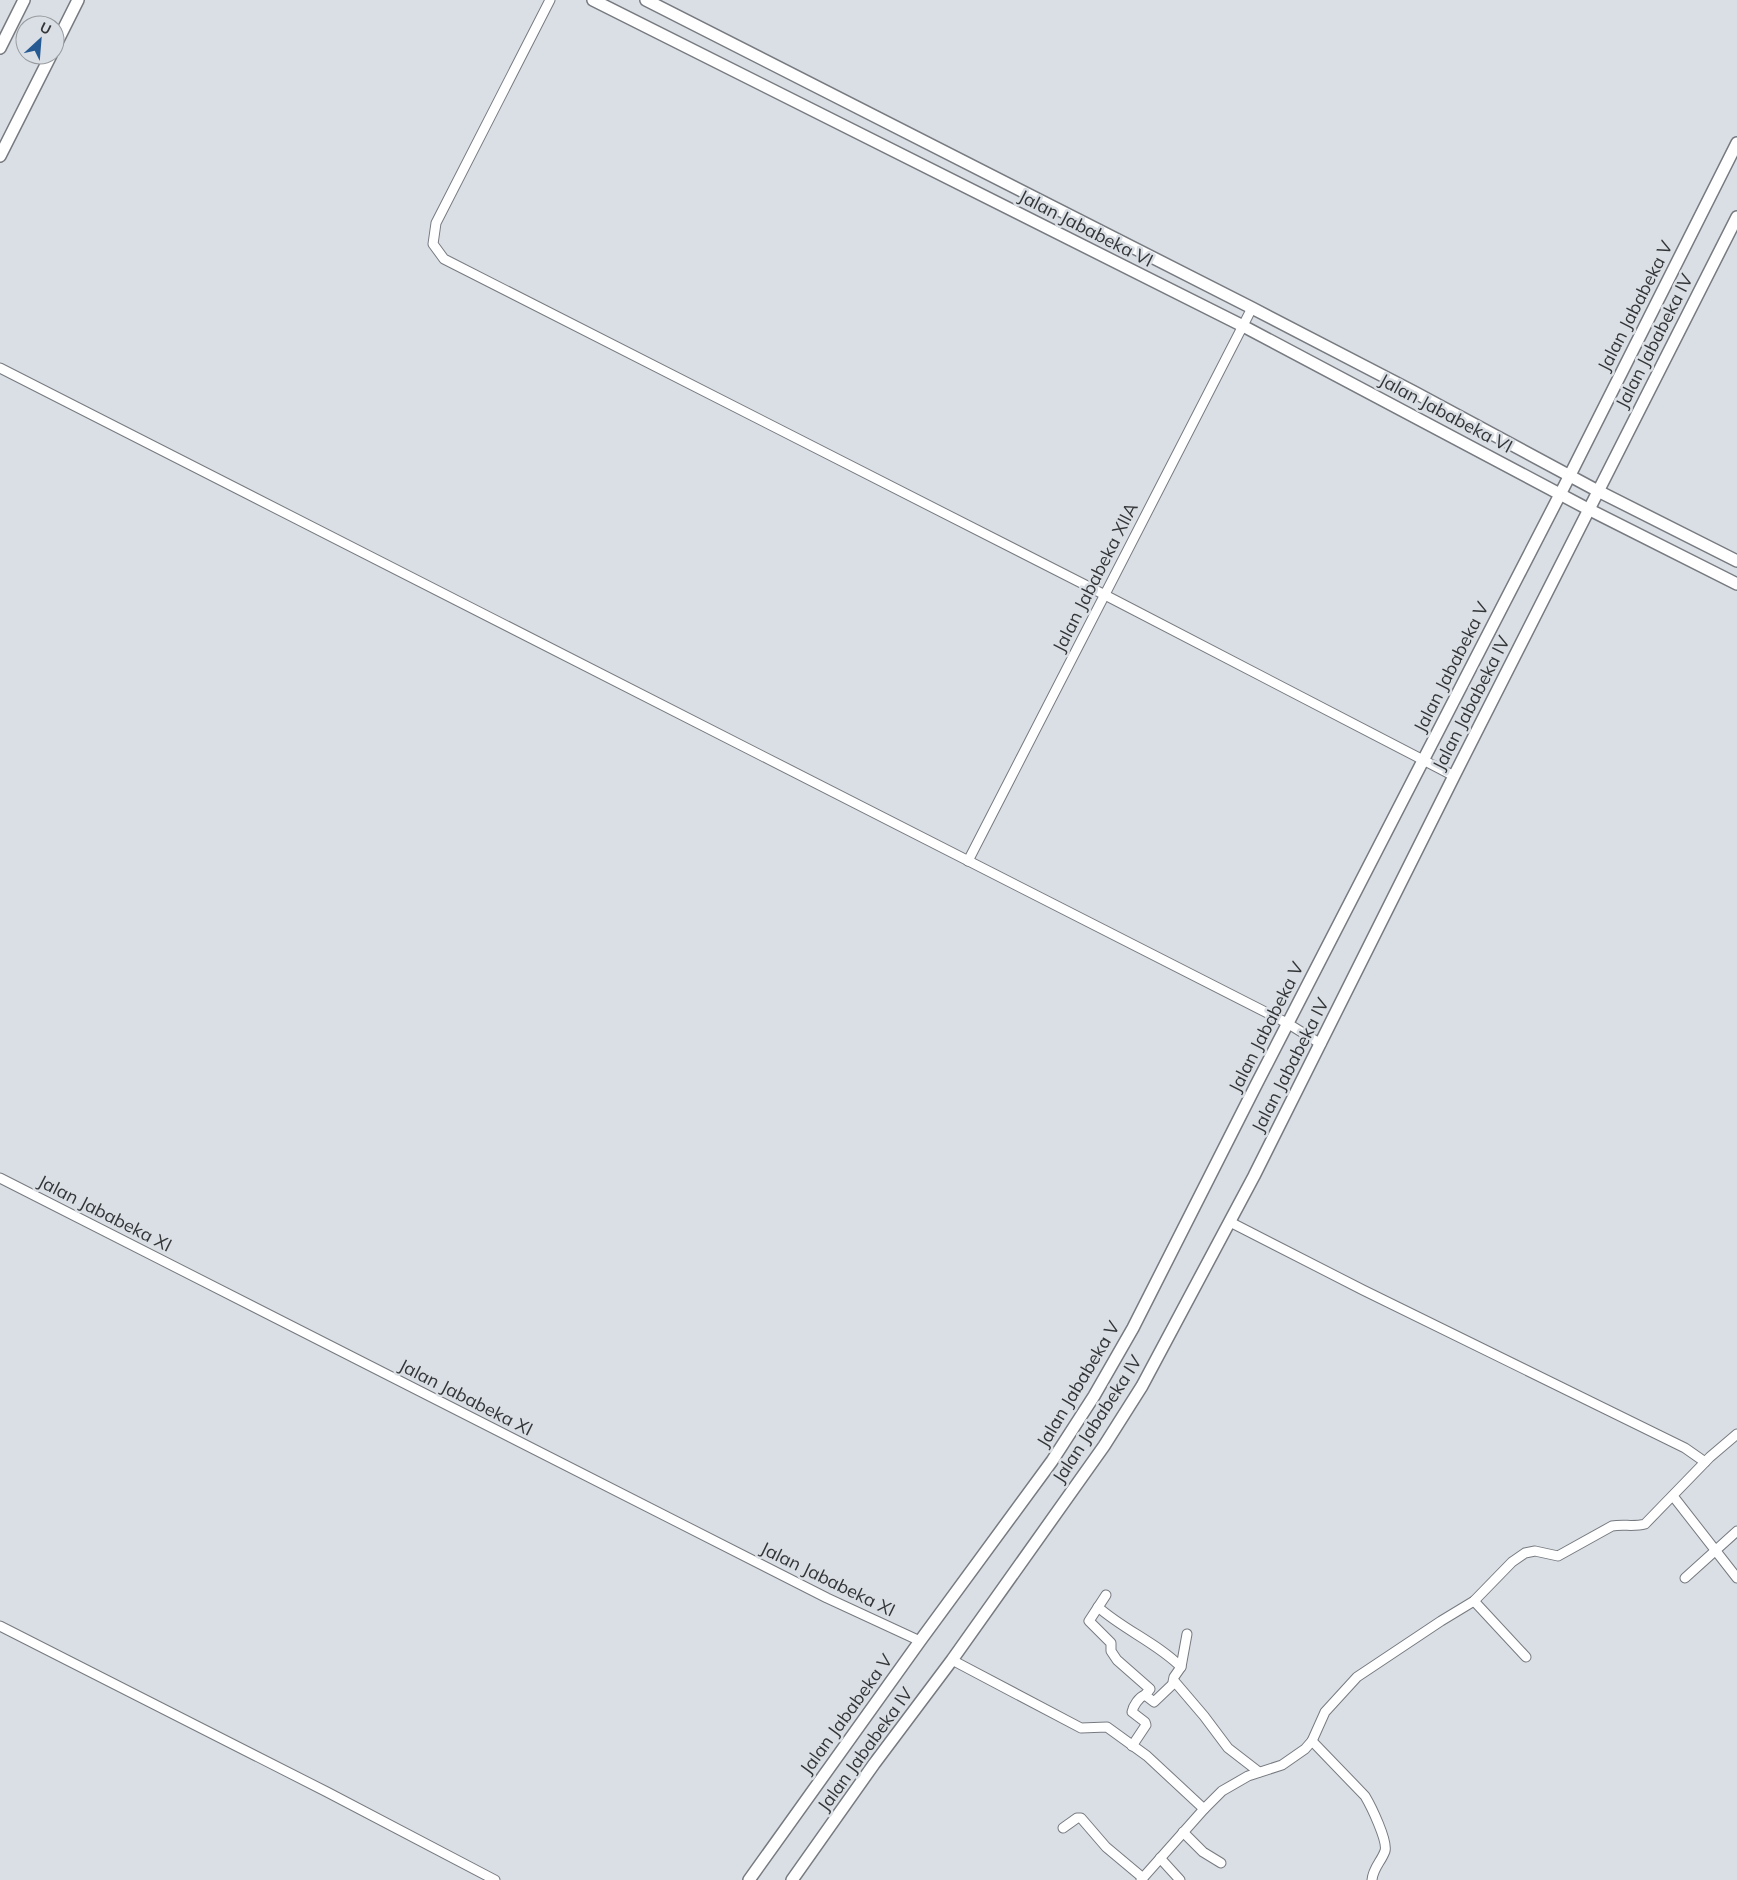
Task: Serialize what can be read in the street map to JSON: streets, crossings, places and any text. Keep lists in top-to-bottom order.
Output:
{
  "streets": {
    "street": [
      "Jalan Jababeka VI",
      "Jalan Jababeka V",
      "Jalan Jababeka IV",
      "Jalan Jababeka XIIA",
      "Jalan Jababeka XI"
    ]
  },
  "crossings": [
    ["Jalan Jababeka VI", "Jalan Jababeka V"],
    ["Jalan Jababeka VI", "Jalan Jababeka IV"],
    ["Jalan Jababeka VI", "Jalan Jababeka XIIA"],
    ["Jalan Jababeka V", "Jalan Jababeka XI"]
  ],
  "north": "top right"
}
